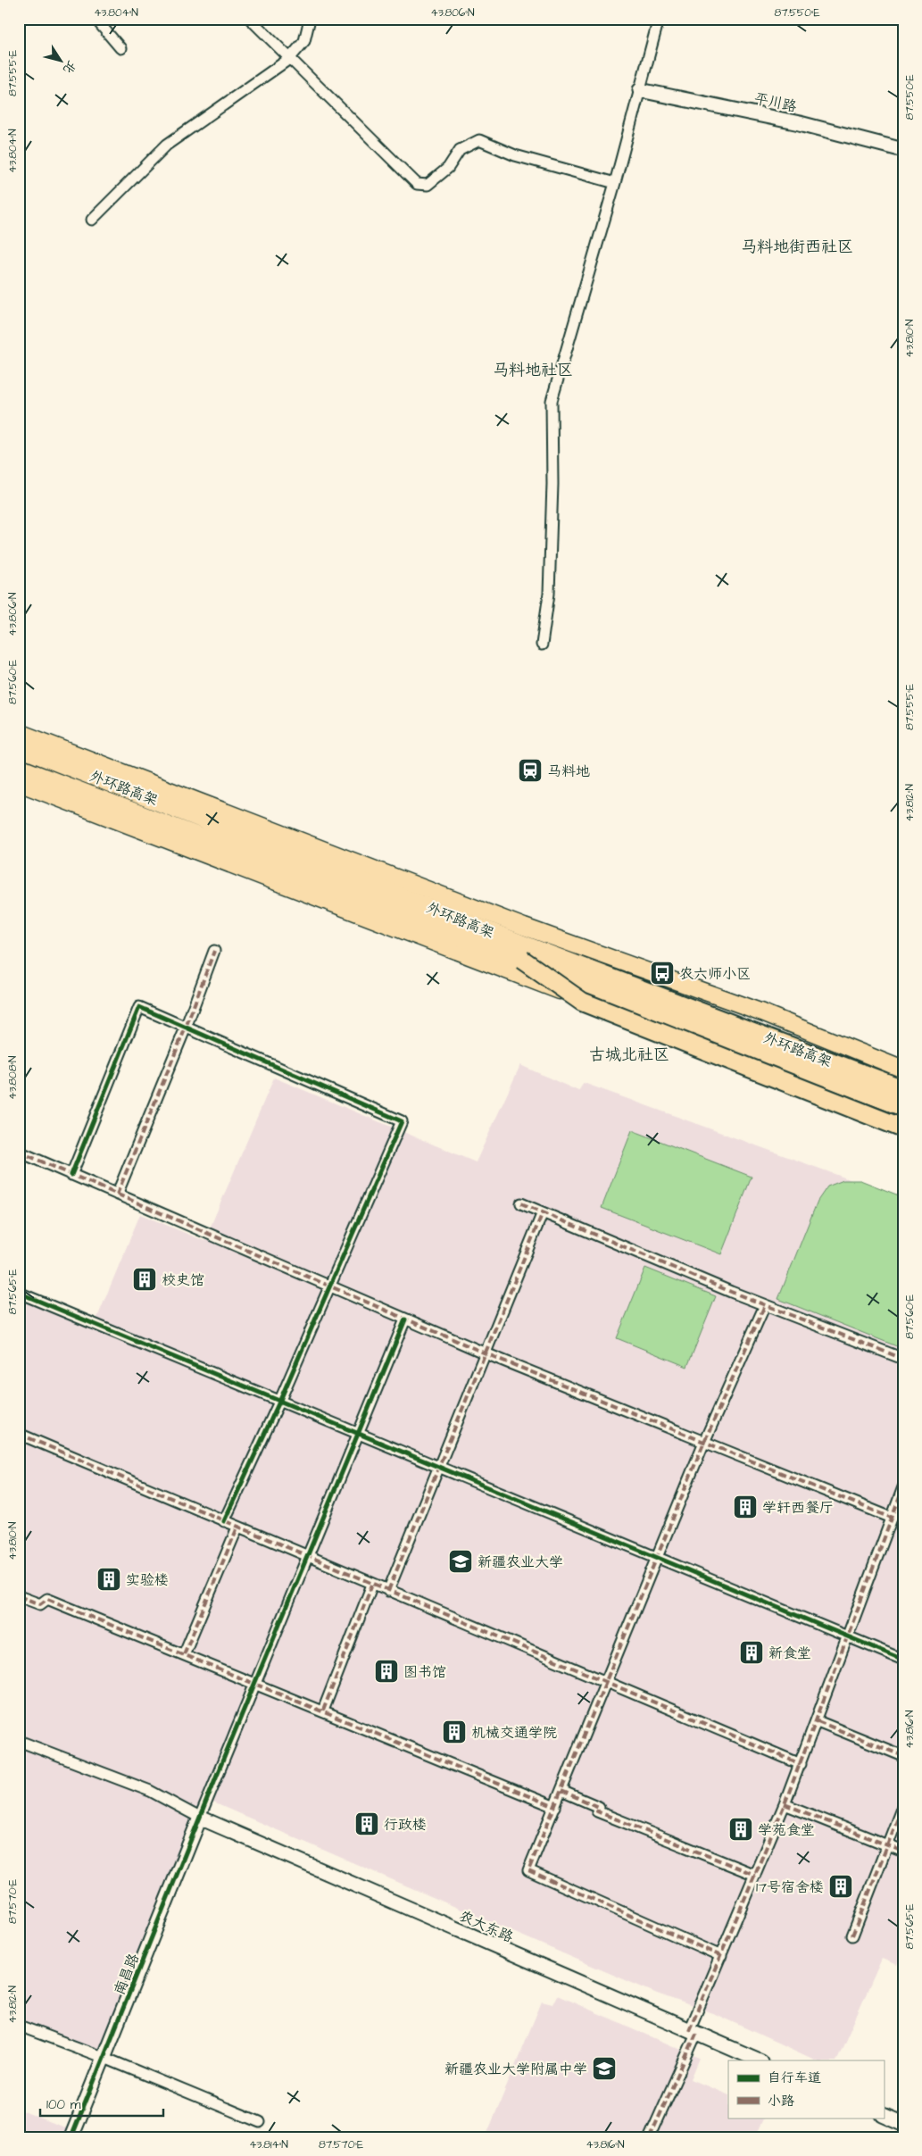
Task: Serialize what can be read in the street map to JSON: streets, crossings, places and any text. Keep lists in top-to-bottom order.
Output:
{
  "streets": {
    "highway": ["外环路高架"],
    "main road": ["平川路", "农大东路", "南昌路"]
  },
  "crossings": [
    ["农大东路", "南昌路"]
  ],
  "districts": ["马料地街西社区", "马料地社区", "古城北社区"],
  "places": {
    "station": ["马料地"],
    "bus stop": ["农六师小区"],
    "building": [
      "校史馆",
      "学轩西餐厅",
      "实验楼",
      "新食堂",
      "图书馆",
      "机械交通学院",
      "行政楼",
      "学苑食堂",
      "17号宿舍楼"
    ],
    "school or university": ["新疆农业大学", "新疆农业大学附属中学"]
  },
  "legend": ["自行车道", "小路"],
  "scale_bar": "100 m",
  "north": "bottom right",
  "coordinates": [
    "43.804°N",
    "43.806°N",
    "87.550°E",
    "87.555°E",
    "43.810°N",
    "87.560°E",
    "43.812°N",
    "43.808°N",
    "87.565°E",
    "43.816°N",
    "87.570°E",
    "43.814°N"
  ]
}
